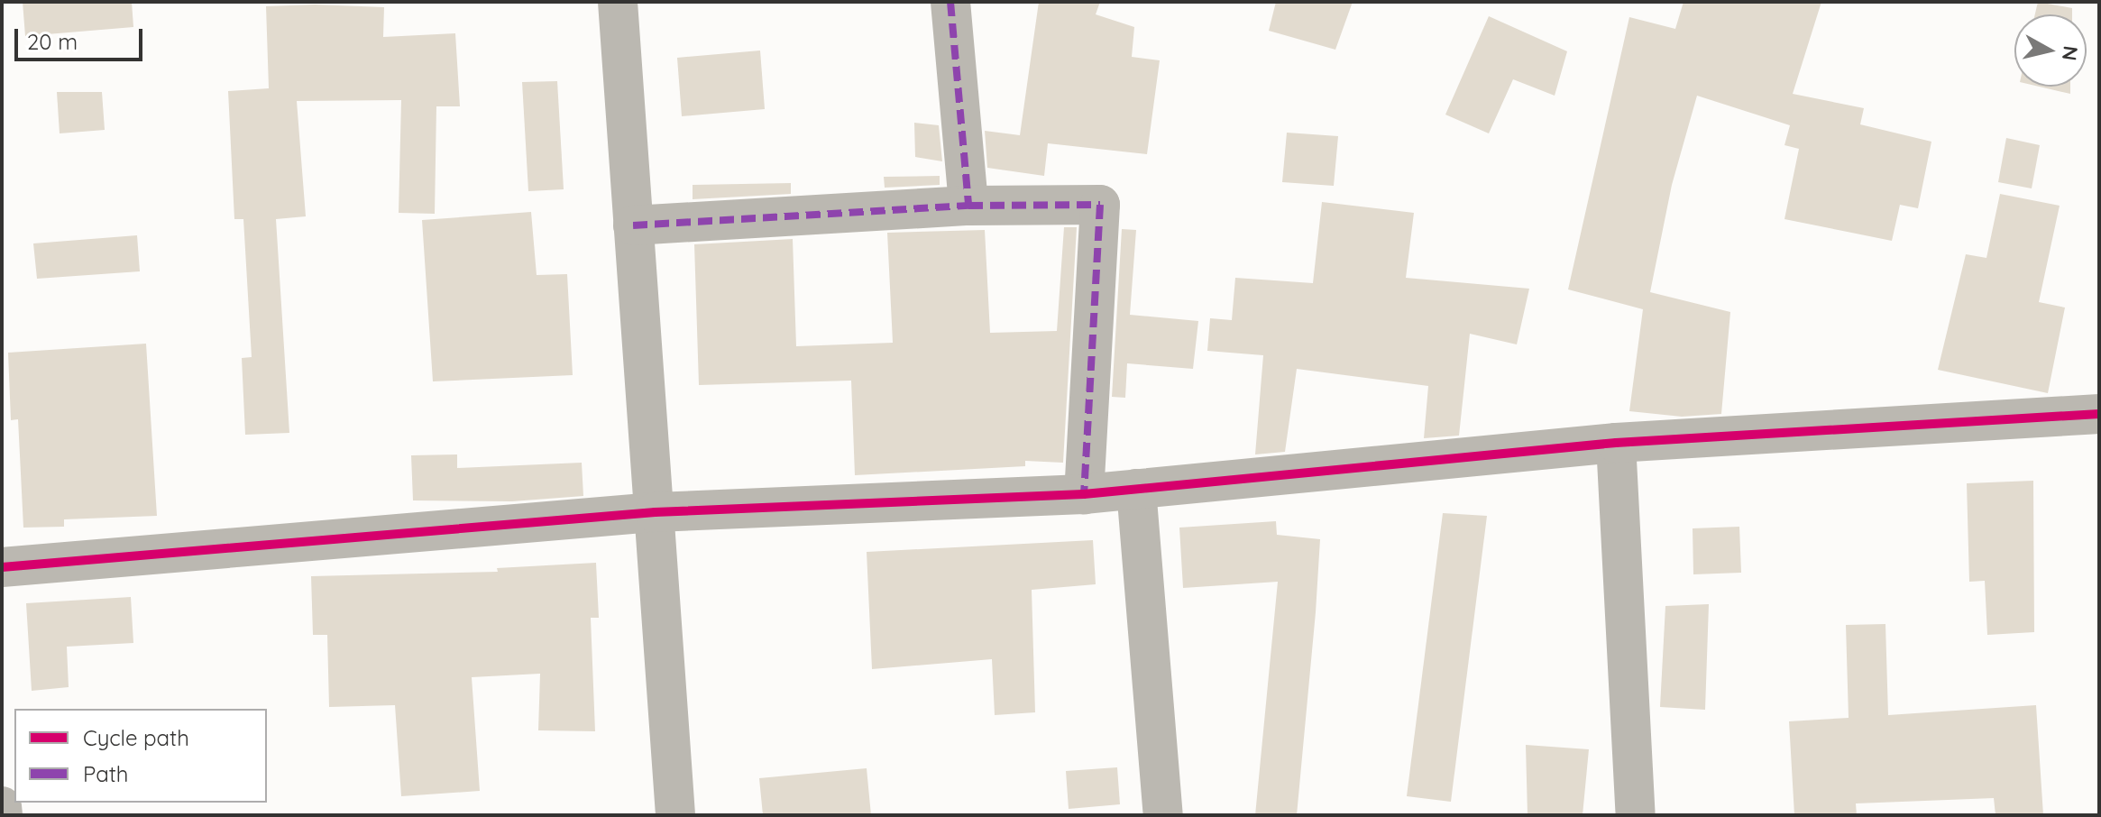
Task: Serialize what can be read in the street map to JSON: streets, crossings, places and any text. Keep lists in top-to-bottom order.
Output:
{
  "legend": ["Cycle path", "Path"],
  "scale_bar": "20 m",
  "north": "right"
}
